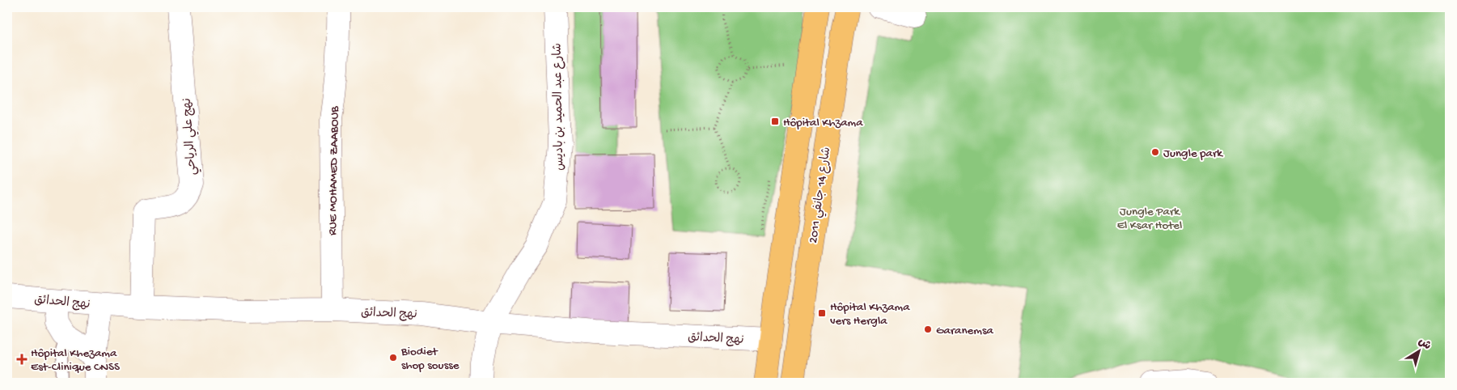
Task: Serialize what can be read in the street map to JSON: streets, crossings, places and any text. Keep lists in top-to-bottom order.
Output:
{
  "streets": {
    "main road": ["شارع 14 جانفي 2011"],
    "street": [
      "شارع عبد الحميد بن باديس",
      "نهج علي الرياحي",
      "RUE MOHAMED ZAABOUB",
      "نهج الحدائق"
    ]
  },
  "crossings": [
    ["شارع عبد الحميد بن باديس", "نهج الحدائق"],
    ["نهج علي الرياحي", "نهج الحدائق"],
    ["RUE MOHAMED ZAABOUB", "نهج الحدائق"]
  ],
  "parks": ["Jungle Park El Ksar Hotel"],
  "places": {
    "transit": ["Hôpital Khzama", "Hôpital Khzama vers Hergla"],
    "other": ["Jungle park", "Garanemsa", "Biodiet shop sousse"],
    "health": ["Hôpital Khezama Est-Clinique CNSS"]
  },
  "north": "top right"
}
